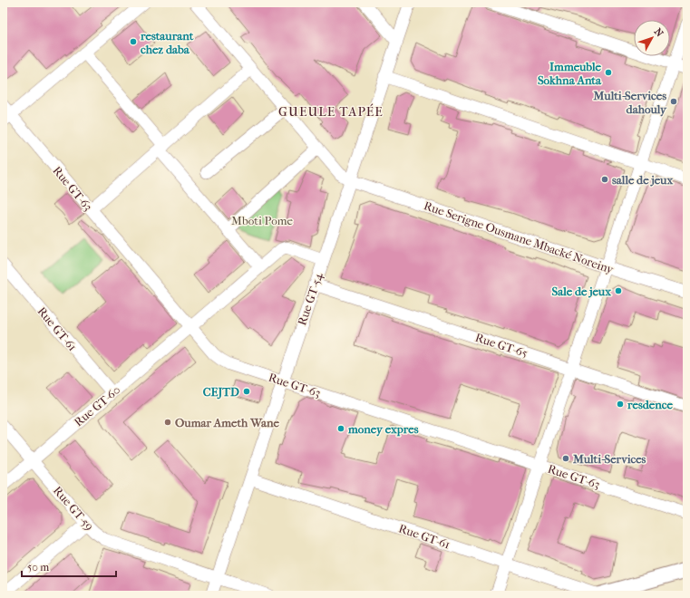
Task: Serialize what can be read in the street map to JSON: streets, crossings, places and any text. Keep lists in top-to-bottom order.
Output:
{
  "streets": {
    "street": [
      "Rue GT-63",
      "Rue Serigne Ousmane Mbacké Noreiny",
      "Rue GT-54",
      "Rue GT-61",
      "Rue GT-65",
      "Rue GT-60",
      "Rue GT-59"
    ]
  },
  "crossings": [
    ["Rue GT-63", "Rue GT-54"],
    ["Rue GT-63", "Rue GT-60"],
    ["Rue Serigne Ousmane Mbacké Noreiny", "Rue GT-54"],
    ["Rue GT-54", "Rue GT-61"],
    ["Rue GT-54", "Rue GT-65"],
    ["Rue GT-54", "Rue GT-60"],
    ["Rue GT-54", "Rue GT-59"],
    ["Rue GT-61", "Rue GT-60"],
    ["Rue GT-60", "Rue GT-59"]
  ],
  "districts": ["GUEULE TAPÉE"],
  "parks": ["Mboti Pome"],
  "places": [
    "restaurant chez daba",
    "Immeuble Sokhna Anta",
    "Multi-Services dahouly",
    "salle de jeux",
    "Sale de jeux",
    "CEJTD",
    "resdence",
    "Oumar Ameth Wane",
    "money expres",
    "Multi-Services"
  ],
  "scale_bar": "50 m",
  "north": "top right"
}
